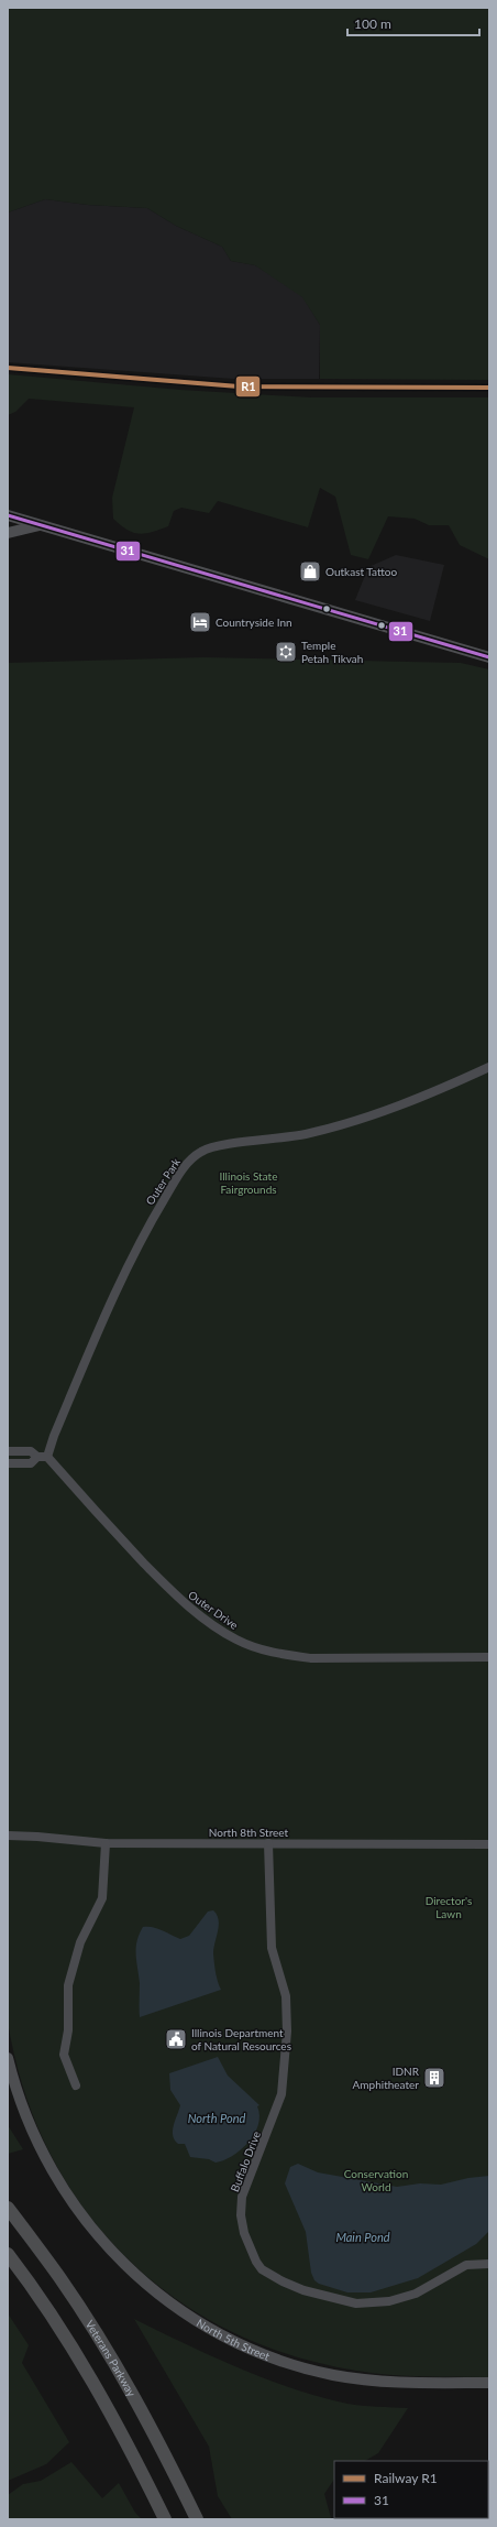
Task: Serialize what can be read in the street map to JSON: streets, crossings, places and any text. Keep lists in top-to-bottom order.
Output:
{
  "streets": {
    "highway": ["Veterans Parkway"],
    "main road": ["North 5th Street"],
    "street": [
      "Outer Park",
      "Outer Drive",
      "North 8th Street",
      "Buffalo Drive"
    ]
  },
  "crossings": [
    ["Outer Park", "Outer Drive"],
    ["North 8th Street", "Buffalo Drive"]
  ],
  "water": ["North Pond", "Main Pond"],
  "parks": ["Illinois State Fairgrounds", "Director's Lawn", "Conservation World"],
  "places": {
    "shop": ["Outkast Tattoo"],
    "hotel": ["Countryside Inn"],
    "synagogue": ["Temple Petah Tikvah"],
    "public building": ["Illinois Department of Natural Resources"],
    "building": ["IDNR Amphitheater"]
  },
  "lines": ["rail line R1", "transit line 31"],
  "legend": ["Railway R1", "31"],
  "scale_bar": "100 m"
}
